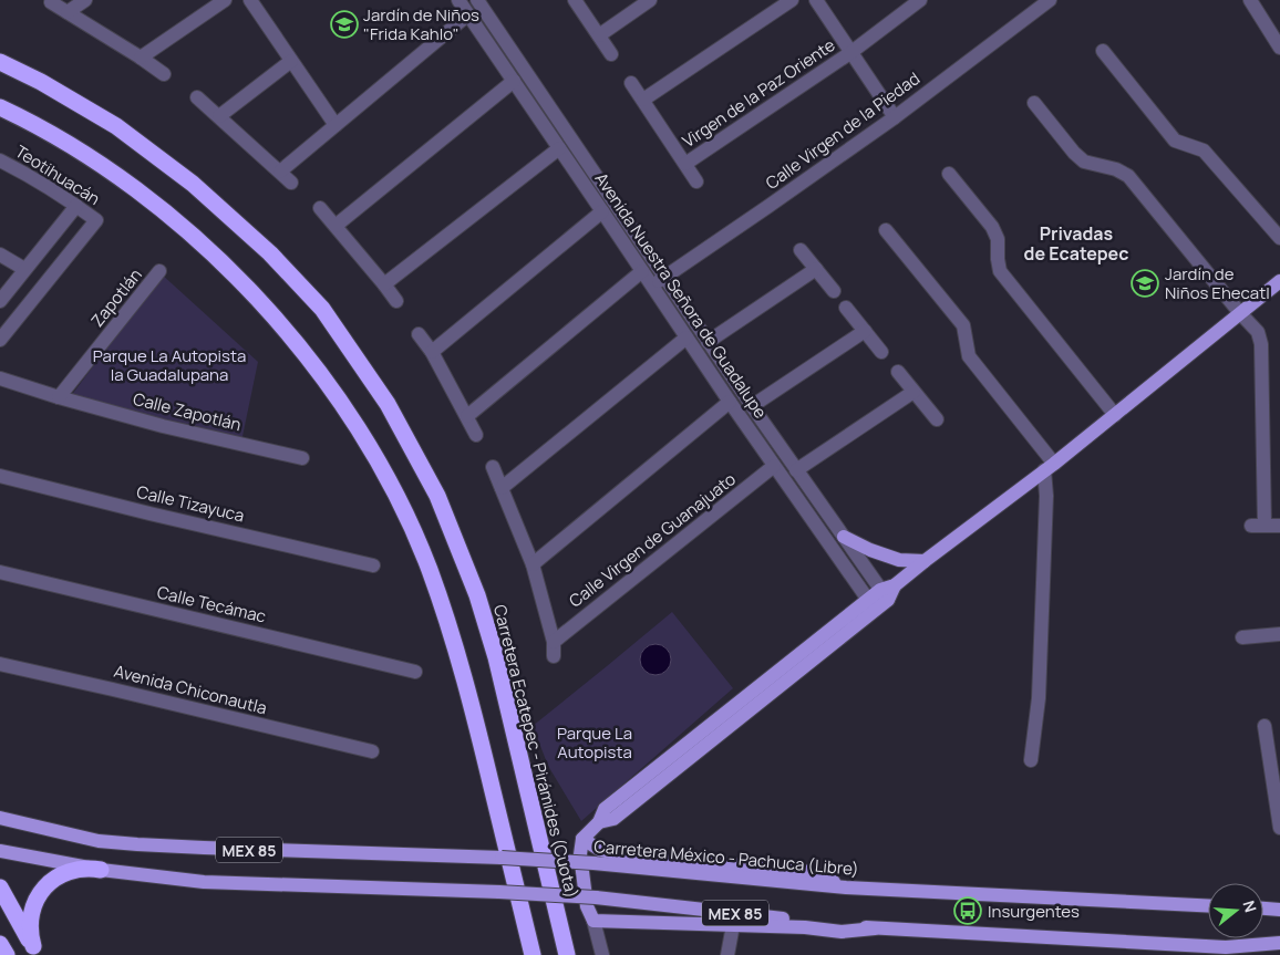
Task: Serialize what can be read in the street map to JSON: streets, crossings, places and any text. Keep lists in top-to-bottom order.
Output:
{
  "streets": {
    "highway": ["Carretera Ecatepec - Pirámides (Cuota)"],
    "main road": ["MEX 85", "Carretera México - Pachuca (Libre)"],
    "street": [
      "Virgen de la Paz Oriente",
      "Calle Virgen de la Piedad",
      "Teotihuacán",
      "Avenida Nuestra Señora de Guadalupe",
      "Zapotlán",
      "Calle Zapotlán",
      "Calle Tizayuca",
      "Calle Virgen de Guanajuato",
      "Calle Tecámac",
      "Avenida Chiconautla"
    ]
  },
  "crossings": [
    ["Calle Virgen de la Piedad", "Avenida Nuestra Señora de Guadalupe"],
    ["Avenida Nuestra Señora de Guadalupe", "Calle Virgen de Guanajuato"],
    ["Zapotlán", "Calle Zapotlán"]
  ],
  "districts": ["Privadas de Ecatepec"],
  "parks": ["Parque La Autopista la Guadalupana", "Parque La Autopista"],
  "places": {
    "school or university": ["Jardín de Niños \"Frida Kahlo\"", "Jardín de Niños Ehecatl"],
    "bus stop": ["Insurgentes"]
  },
  "north": "right"
}
